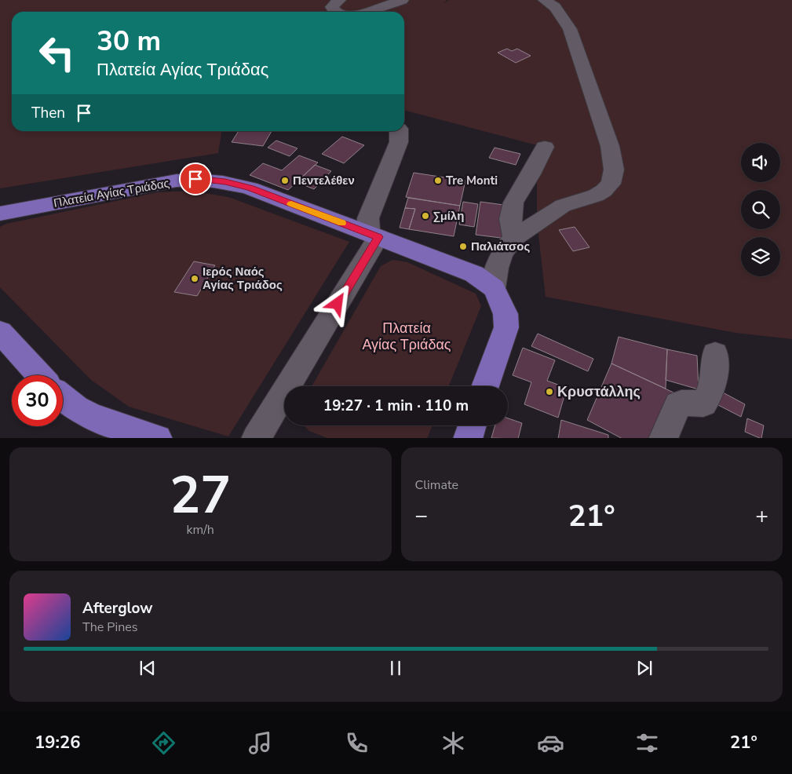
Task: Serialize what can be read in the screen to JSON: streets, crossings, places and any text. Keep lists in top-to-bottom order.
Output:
{
  "streets": {
    "main road": ["Πλατεία Αγίας Τριάδας"]
  },
  "parks": ["Πλατεία Αγίας Τριάδας"],
  "places": [
    "Πεντελέθεν",
    "Tre Monti",
    "Σμίλη",
    "Παλιάτσος",
    "Ιερός Ναός Αγίας Τριάδος",
    "Κρυστάλλης"
  ],
  "page": {
    "turn": ["30 m", "Πλατεία Αγίας Τριάδας"],
    "then": "Then",
    "limit": "30",
    "trip": "19:27 · 1 min · 110 m",
    "tile": [
      ["27", "km/h"],
      "Climate"
    ],
    "heat": ["−", "21°", "+"],
    "song": ["Afterglow", "The Pines"],
    "tabs": ["19:26", "21°"]
  }
}
